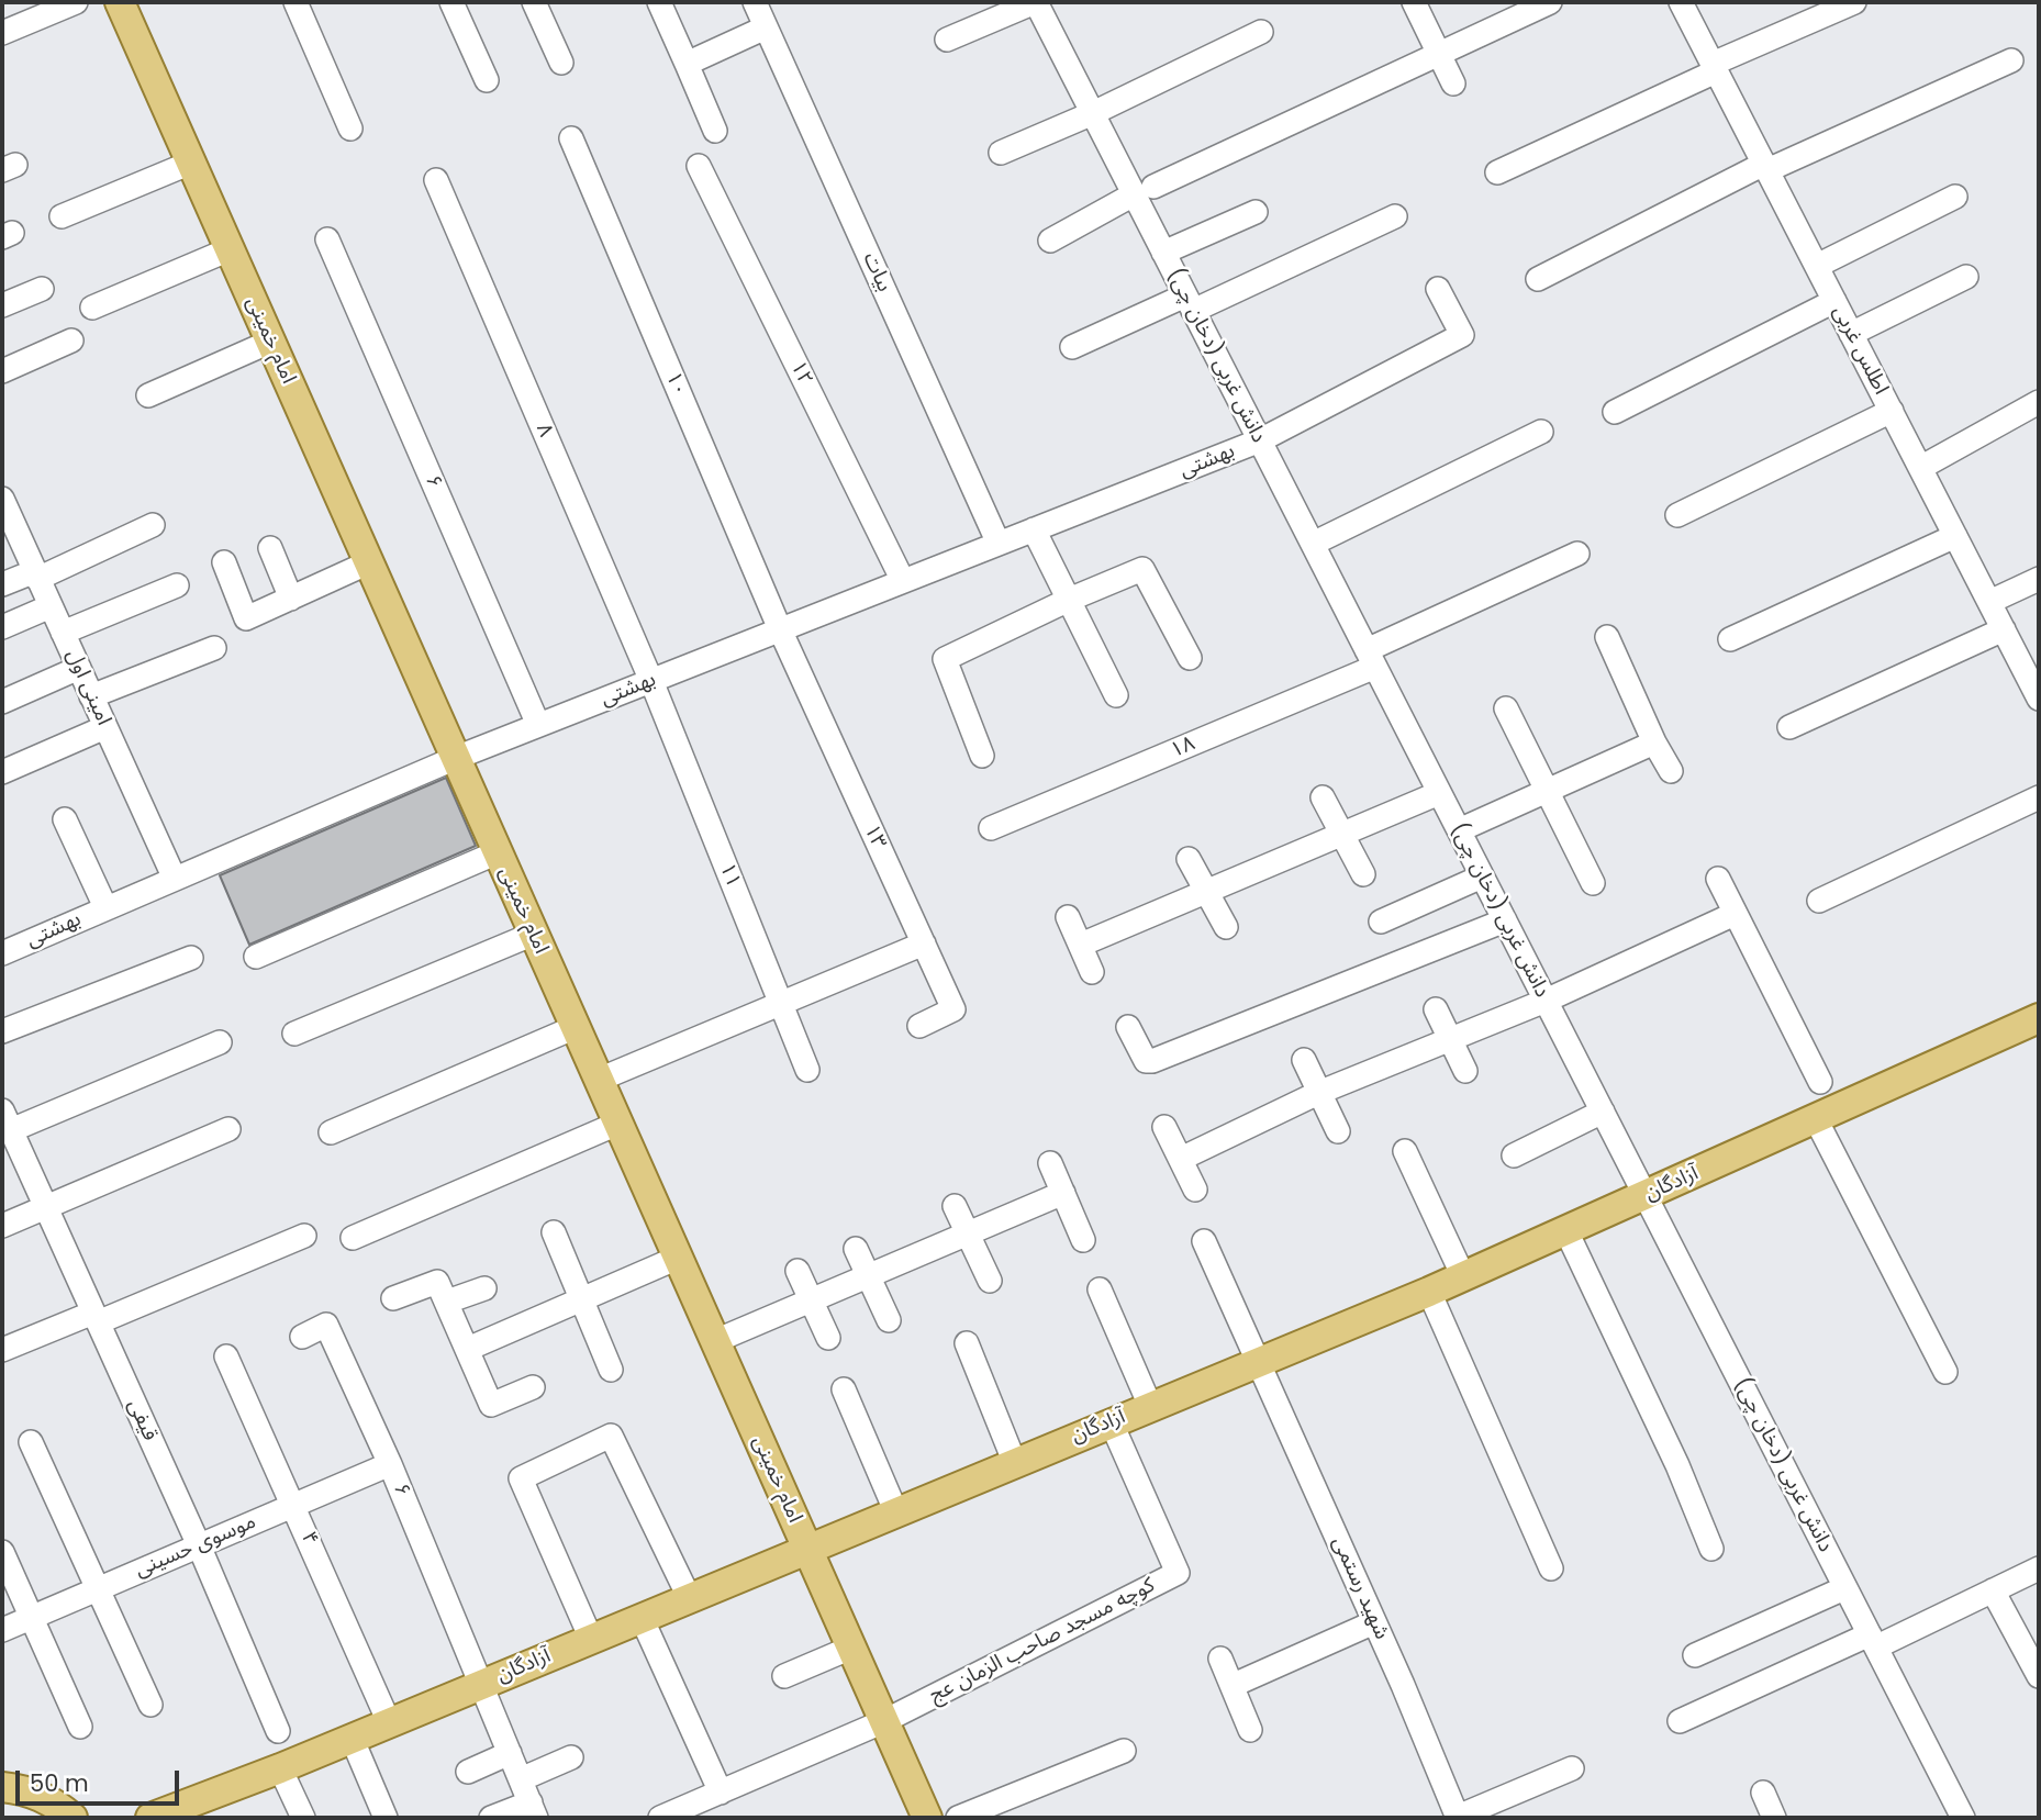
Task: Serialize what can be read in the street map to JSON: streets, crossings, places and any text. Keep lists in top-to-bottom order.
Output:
{
  "streets": {
    "main road": ["امام خمینی", "آزادگان"],
    "street": [
      "بیات",
      "اطلس غربی",
      "دانش غربی (دخان چی)",
      "۱۲",
      "۱۰",
      "۸",
      "بهشتی",
      "۶",
      "امینی اول",
      "۱۸",
      "۱۳",
      "۱۱",
      "قیفی",
      "۴",
      "موسوی حسینی",
      "شهید رستمی",
      "کوچه مسجد صاحب الزمان عج"
    ]
  },
  "crossings": [
    ["بیات", "بهشتی"],
    ["امام خمینی", "بهشتی"],
    ["امام خمینی", "آزادگان"],
    ["امام خمینی", "کوچه مسجد صاحب الزمان عج"],
    ["دانش غربی (دخان چی)", "بهشتی"],
    ["دانش غربی (دخان چی)", "۱۸"],
    ["دانش غربی (دخان چی)", "آزادگان"],
    ["۱۲", "بهشتی"],
    ["۱۰", "بهشتی"],
    ["۱۰", "۱۳"],
    ["۸", "بهشتی"],
    ["۸", "۱۱"],
    ["بهشتی", "۶"],
    ["بهشتی", "امینی اول"],
    ["بهشتی", "۱۳"],
    ["بهشتی", "۱۱"],
    ["۶", "آزادگان"],
    ["۶", "موسوی حسینی"],
    ["آزادگان", "۴"],
    ["آزادگان", "شهید رستمی"],
    ["آزادگان", "کوچه مسجد صاحب الزمان عج"],
    ["قیفی", "موسوی حسینی"],
    ["۴", "موسوی حسینی"]
  ],
  "scale_bar": "50 m"
}
